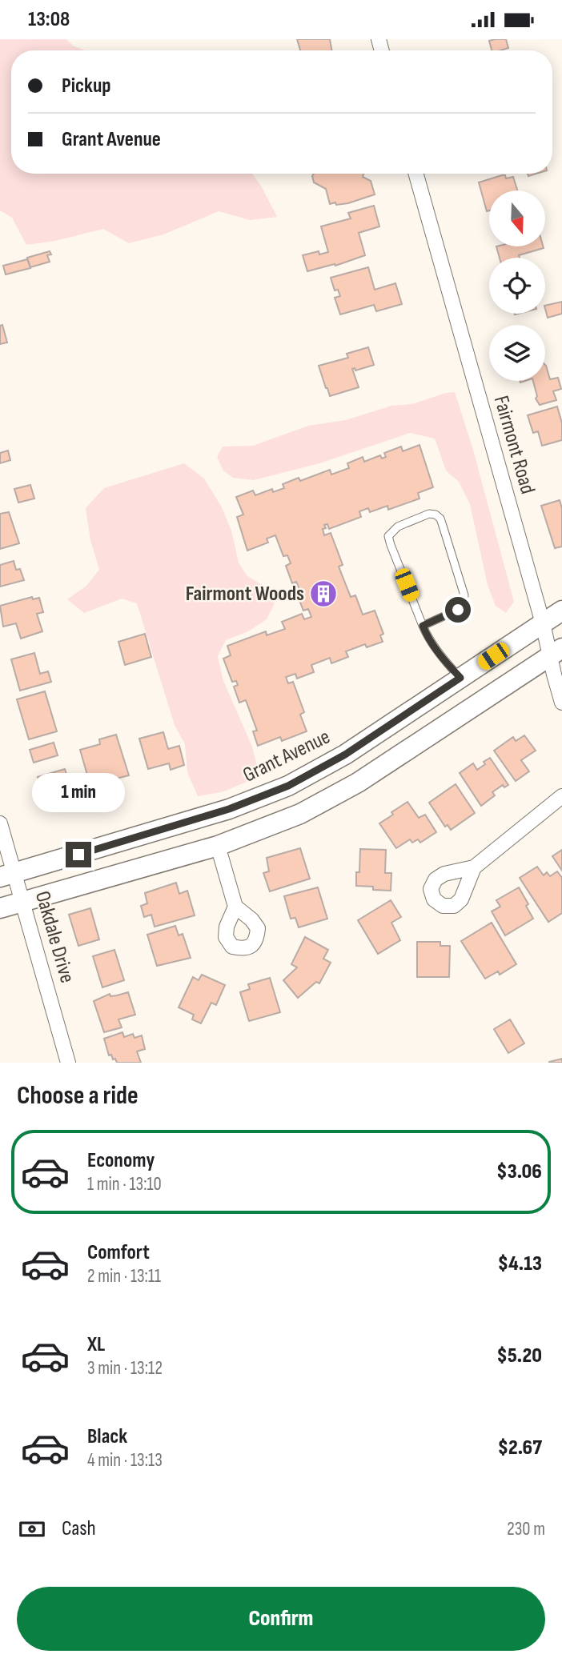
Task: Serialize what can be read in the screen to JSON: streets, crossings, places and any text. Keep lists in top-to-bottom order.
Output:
{
  "streets": {
    "main road": ["Grant Avenue"],
    "street": ["Fairmont Road", "Oakdale Drive"]
  },
  "crossings": [
    ["Fairmont Road", "Grant Avenue"],
    ["Grant Avenue", "Oakdale Drive"]
  ],
  "places": {
    "building": ["Fairmont Woods"]
  },
  "north": "bottom",
  "page": {
    "status": "13:08",
    "banner": ["Pickup", "Grant Avenue"],
    "bubble": "1 min",
    "heading": "Choose a ride",
    "list": [
      {
        "name": "Economy",
        "note": "1 min · 13:10",
        "value": "$3.06"
      },
      {
        "name": "Comfort",
        "note": "2 min · 13:11",
        "value": "$4.13"
      },
      {
        "name": "XL",
        "note": "3 min · 13:12",
        "value": "$5.20"
      },
      {
        "name": "Black",
        "note": "4 min · 13:13",
        "value": "$2.67"
      }
    ],
    "pay": ["Cash", "230 m"],
    "buttons": "Confirm"
  }
}
